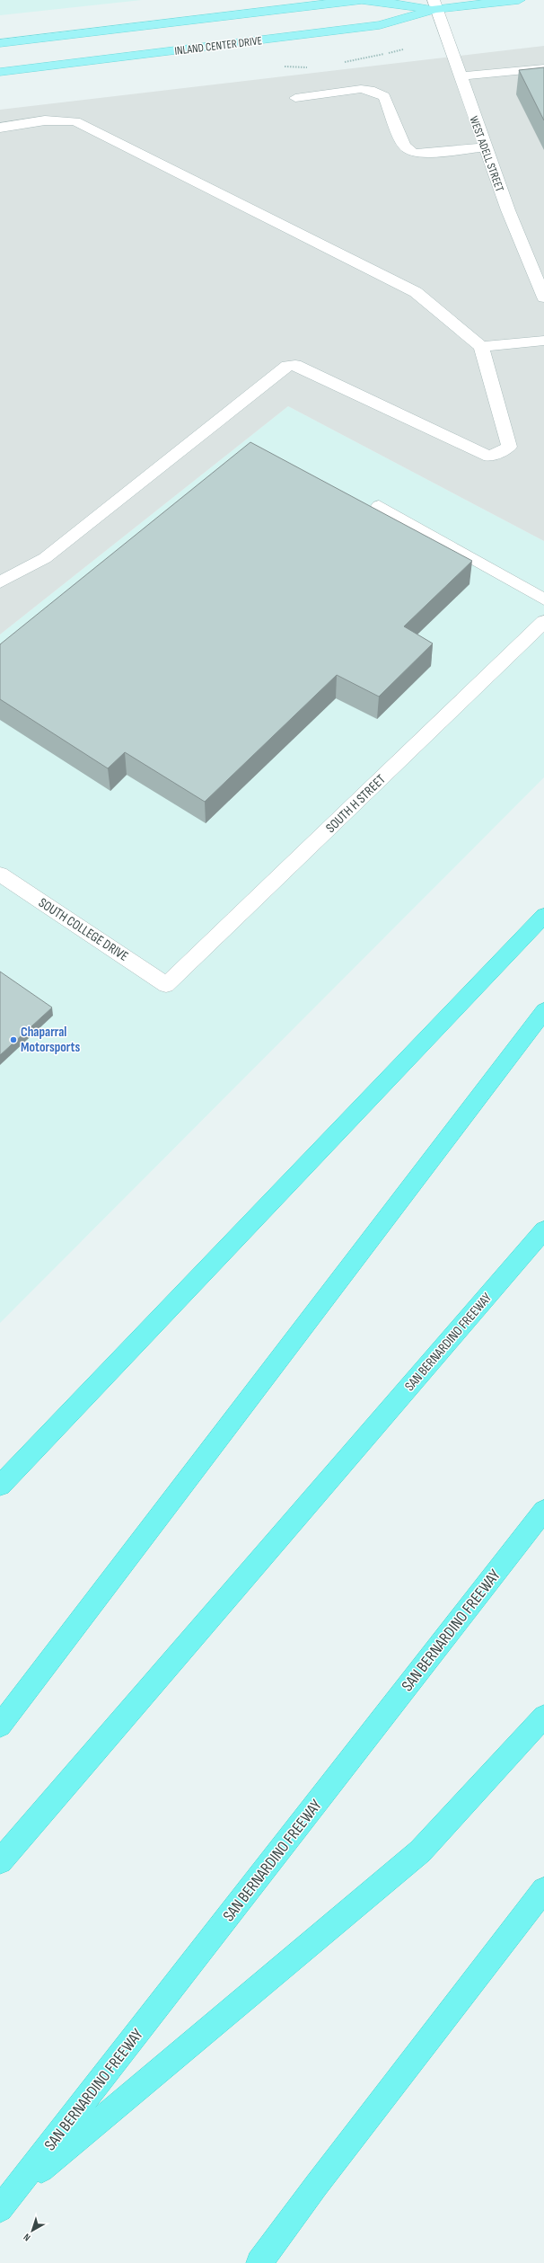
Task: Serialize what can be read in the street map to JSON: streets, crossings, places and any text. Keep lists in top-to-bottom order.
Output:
{
  "streets": {
    "highway": ["SAN BERNARDINO FREEWAY"],
    "main road": ["INLAND CENTER DRIVE"],
    "street": ["WEST ADELL STREET", "SOUTH H STREET", "SOUTH COLLEGE DRIVE"]
  },
  "crossings": [
    ["INLAND CENTER DRIVE", "WEST ADELL STREET"],
    ["SOUTH H STREET", "SOUTH COLLEGE DRIVE"]
  ],
  "places": ["Chaparral Motorsports"],
  "north": "bottom left"
}
